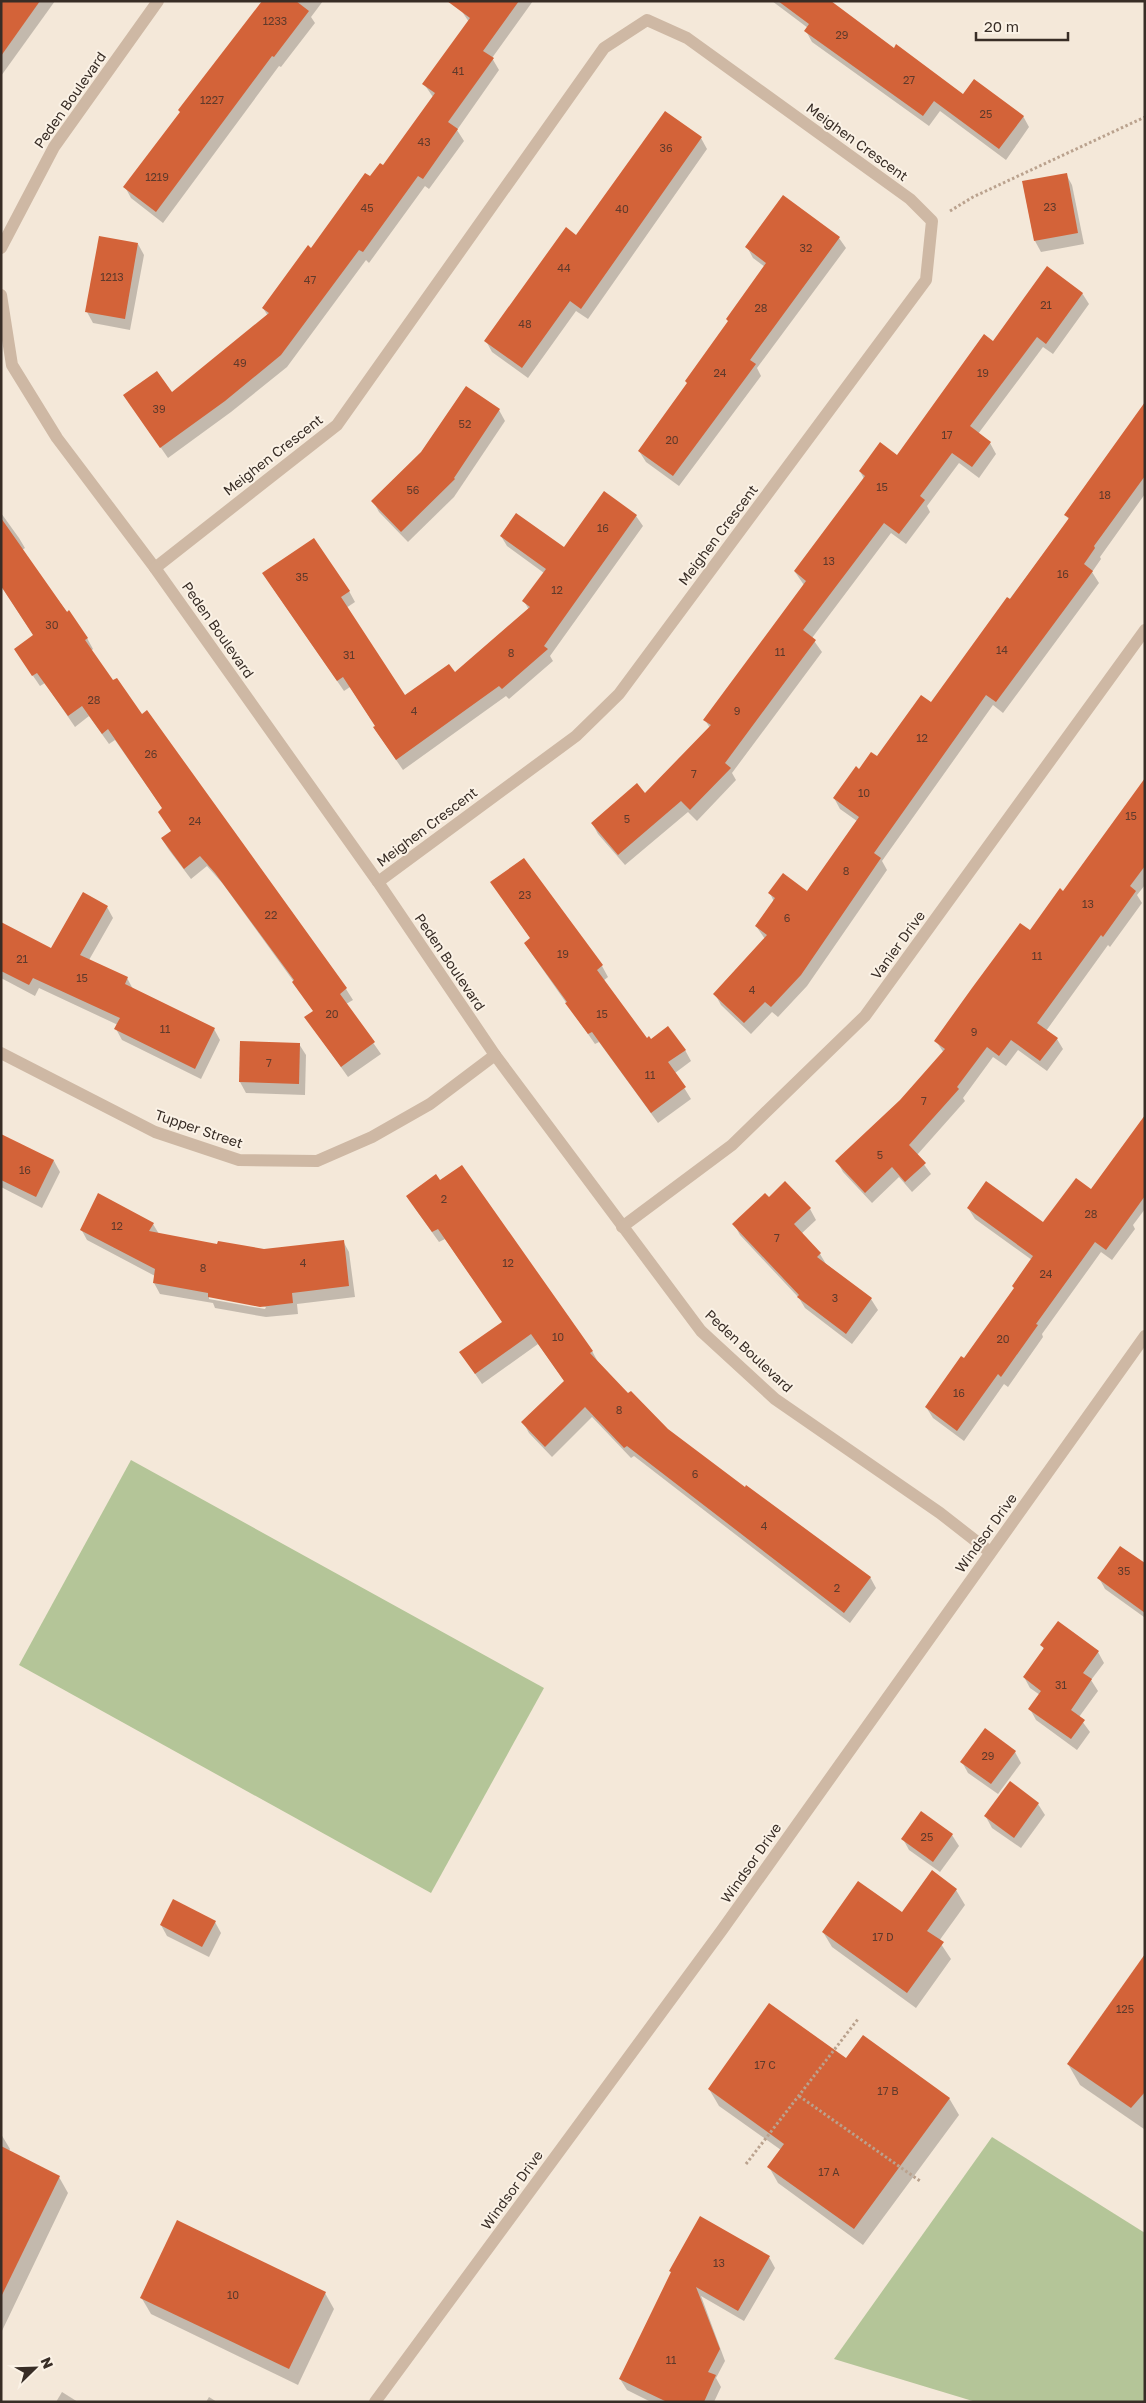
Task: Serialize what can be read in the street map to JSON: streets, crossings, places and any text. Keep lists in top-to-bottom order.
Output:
{
  "streets": {
    "street": [
      "Peden Boulevard",
      "Meighen Crescent",
      "Vanier Drive",
      "Tupper Street",
      "Windsor Drive"
    ]
  },
  "crossings": [
    ["Peden Boulevard", "Meighen Crescent"],
    ["Peden Boulevard", "Vanier Drive"],
    ["Peden Boulevard", "Tupper Street"],
    ["Peden Boulevard", "Windsor Drive"]
  ],
  "house_numbers": [
    "1233",
    "29",
    "41",
    "27",
    "1227",
    "25",
    "43",
    "36",
    "1219",
    "23",
    "45",
    "40",
    "32",
    "44",
    "1213",
    "47",
    "21",
    "28",
    "48",
    "49",
    "24",
    "19",
    "39",
    "52",
    "17",
    "20",
    "15",
    "56",
    "18",
    "16",
    "13",
    "16",
    "35",
    "12",
    "30",
    "14",
    "11",
    "8",
    "31",
    "28",
    "4",
    "9",
    "12",
    "26",
    "7",
    "10",
    "15",
    "5",
    "24",
    "8",
    "23",
    "13",
    "22",
    "6",
    "19",
    "11",
    "21",
    "15",
    "4",
    "20",
    "15",
    "11",
    "9",
    "7",
    "11",
    "7",
    "5",
    "16",
    "2",
    "28",
    "12",
    "7",
    "4",
    "12",
    "8",
    "24",
    "3",
    "10",
    "20",
    "16",
    "8",
    "6",
    "4",
    "35",
    "2",
    "31",
    "29",
    "25",
    "17 D",
    "125",
    "17 C",
    "17 B",
    "17 A",
    "13",
    "10",
    "11"
  ],
  "scale_bar": "20 m",
  "north": "top right"
}
